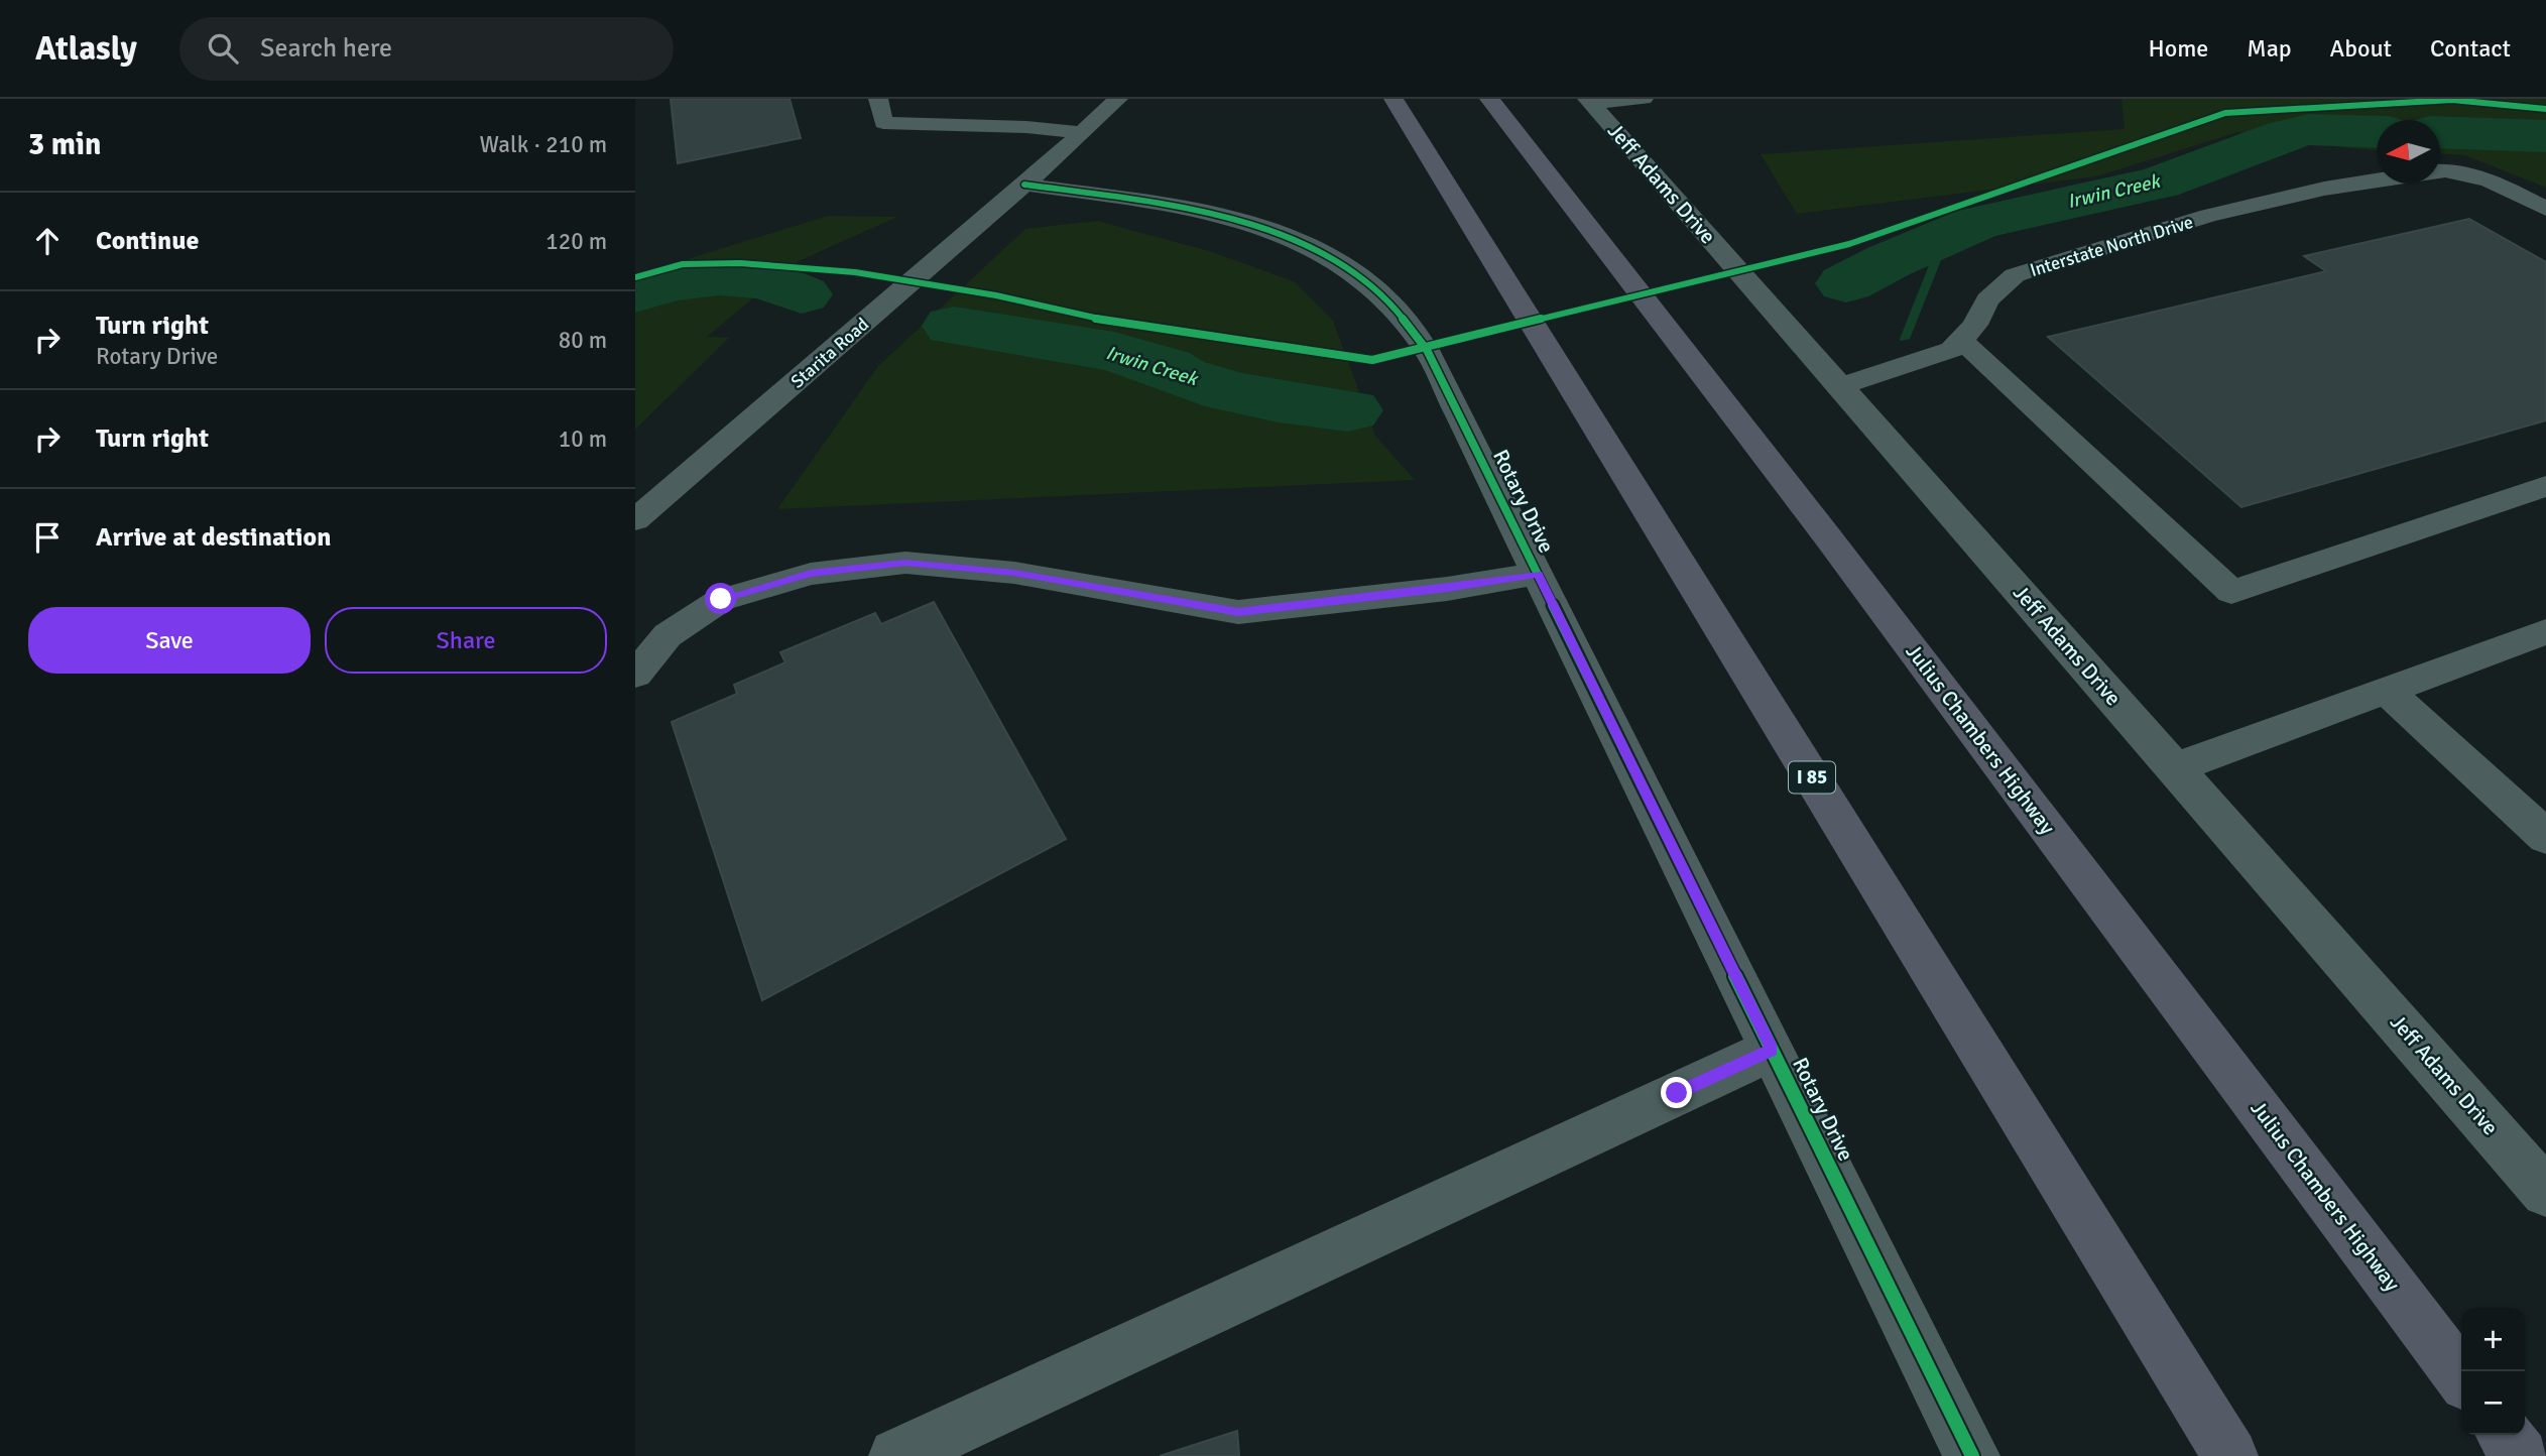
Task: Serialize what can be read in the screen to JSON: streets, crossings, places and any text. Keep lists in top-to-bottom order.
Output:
{
  "streets": {
    "highway": ["Julius Chambers Highway", "I 85"],
    "street": [
      "Jeff Adams Drive",
      "Interstate North Drive",
      "Starita Road",
      "Rotary Drive"
    ]
  },
  "crossings": [
    ["Jeff Adams Drive", "Interstate North Drive"],
    ["Starita Road", "Rotary Drive"]
  ],
  "water": ["Irwin Creek"],
  "north": "left",
  "page": {
    "header": "Atlasly",
    "search": "Search here",
    "nav": [
      "Home",
      "Map",
      "About",
      "Contact"
    ],
    "heading": ["3 min", "Walk · 210 m"],
    "list": [
      ["Continue", "120 m"],
      ["Turn right", "Rotary Drive", "80 m"],
      ["Turn right", "10 m"],
      "Arrive at destination"
    ],
    "buttons": ["Save", "Share"],
    "map_buttons": ["+", "−"]
  }
}
